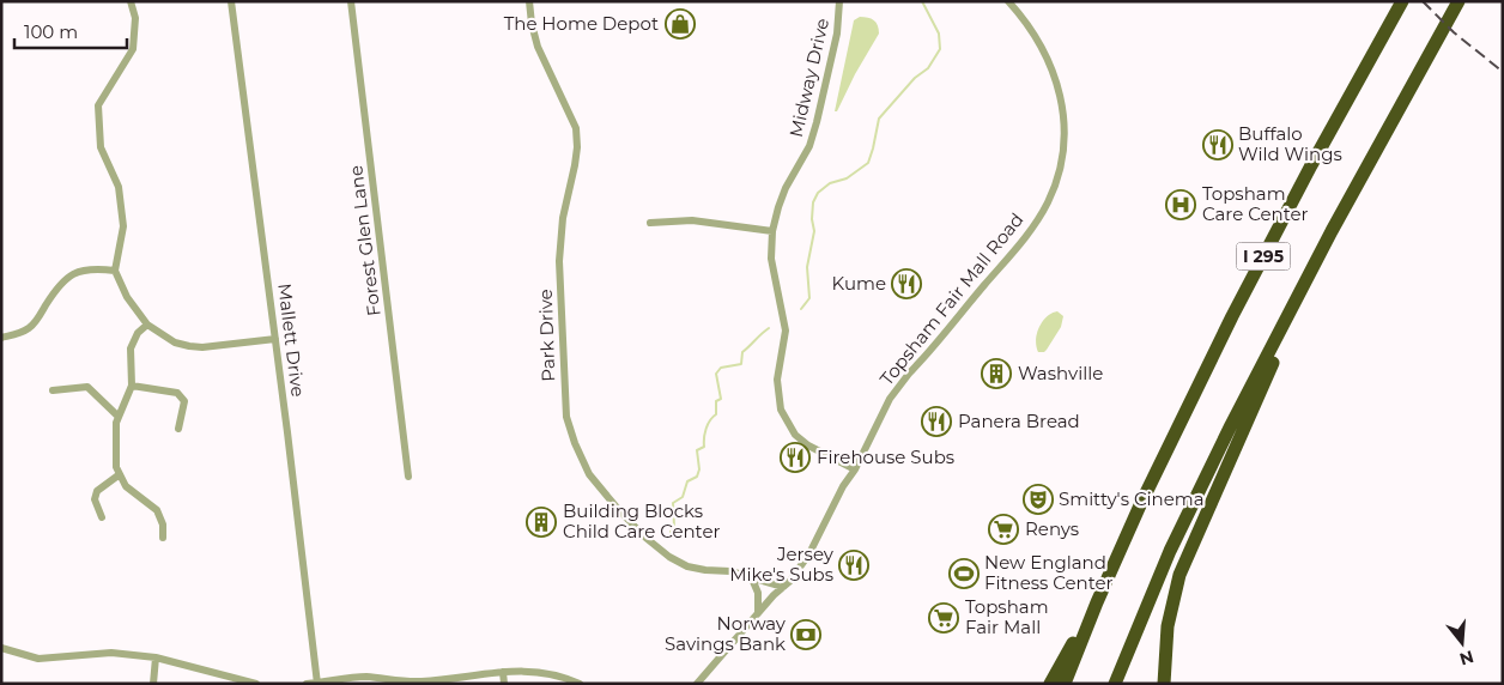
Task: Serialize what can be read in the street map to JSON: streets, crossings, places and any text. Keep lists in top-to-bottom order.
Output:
{
  "streets": {
    "highway": ["I 295"],
    "street": [
      "Midway Drive",
      "Forest Glen Lane",
      "Topsham Fair Mall Road",
      "Park Drive",
      "Mallett Drive"
    ]
  },
  "crossings": [
    ["Midway Drive", "Topsham Fair Mall Road"],
    ["Topsham Fair Mall Road", "Park Drive"]
  ],
  "places": {
    "shop": ["The Home Depot"],
    "restaurant": [
      "Buffalo Wild Wings",
      "Kume",
      "Panera Bread",
      "Firehouse Subs",
      "Jersey Mike's Subs"
    ],
    "hospital": ["Topsham Care Center"],
    "building": ["Washville", "Building Blocks Child Care Center"],
    "theatre": ["Smitty's Cinema"],
    "supermarket": ["Renys", "Topsham Fair Mall"],
    "sports": ["New England Fitness Center"],
    "bank": ["Norway Savings Bank"]
  },
  "scale_bar": "100 m",
  "north": "bottom"
}
